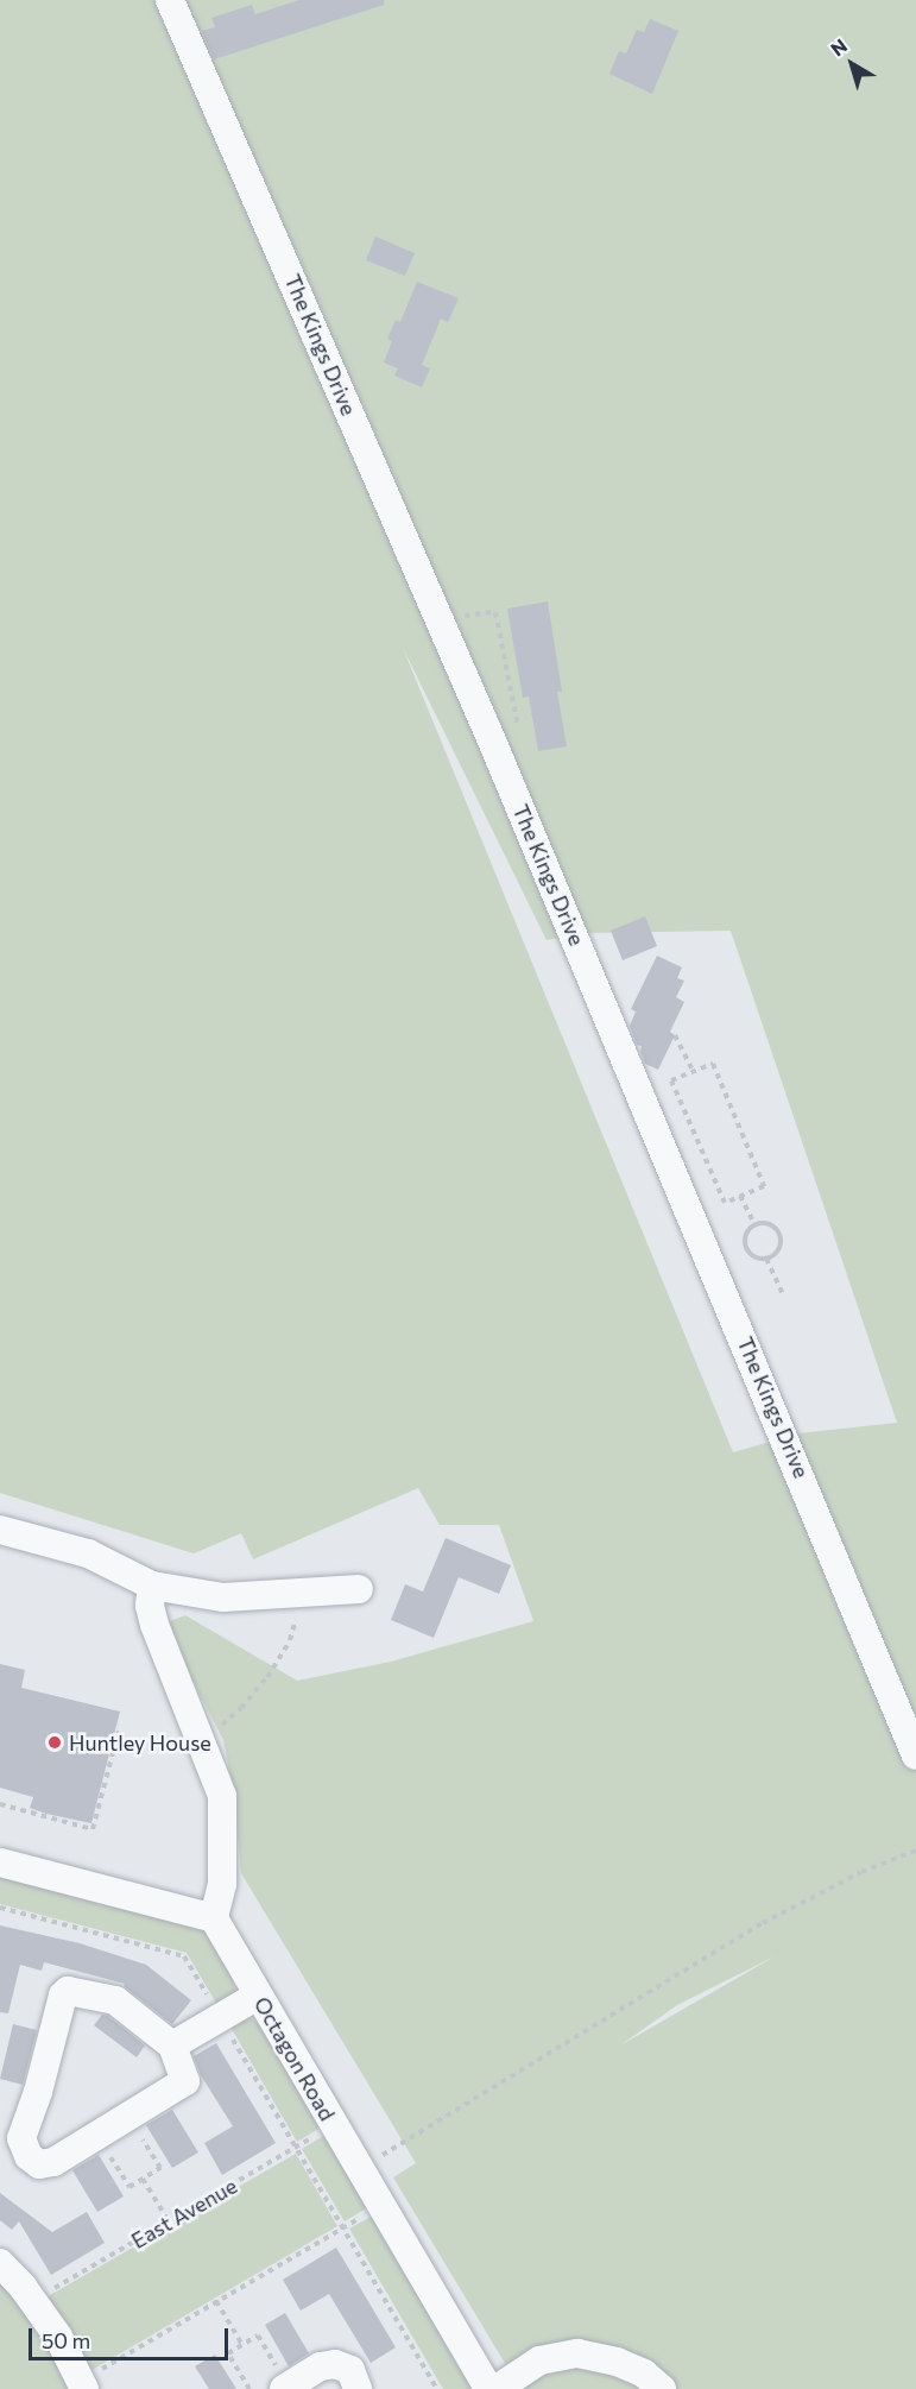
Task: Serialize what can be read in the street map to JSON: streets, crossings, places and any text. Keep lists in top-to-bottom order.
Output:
{
  "streets": {
    "street": ["The Kings Drive", "Octagon Road"],
    "path": ["East Avenue"]
  },
  "crossings": [
    ["Octagon Road", "East Avenue"]
  ],
  "places": ["Huntley House"],
  "scale_bar": "50 m",
  "north": "top left"
}
